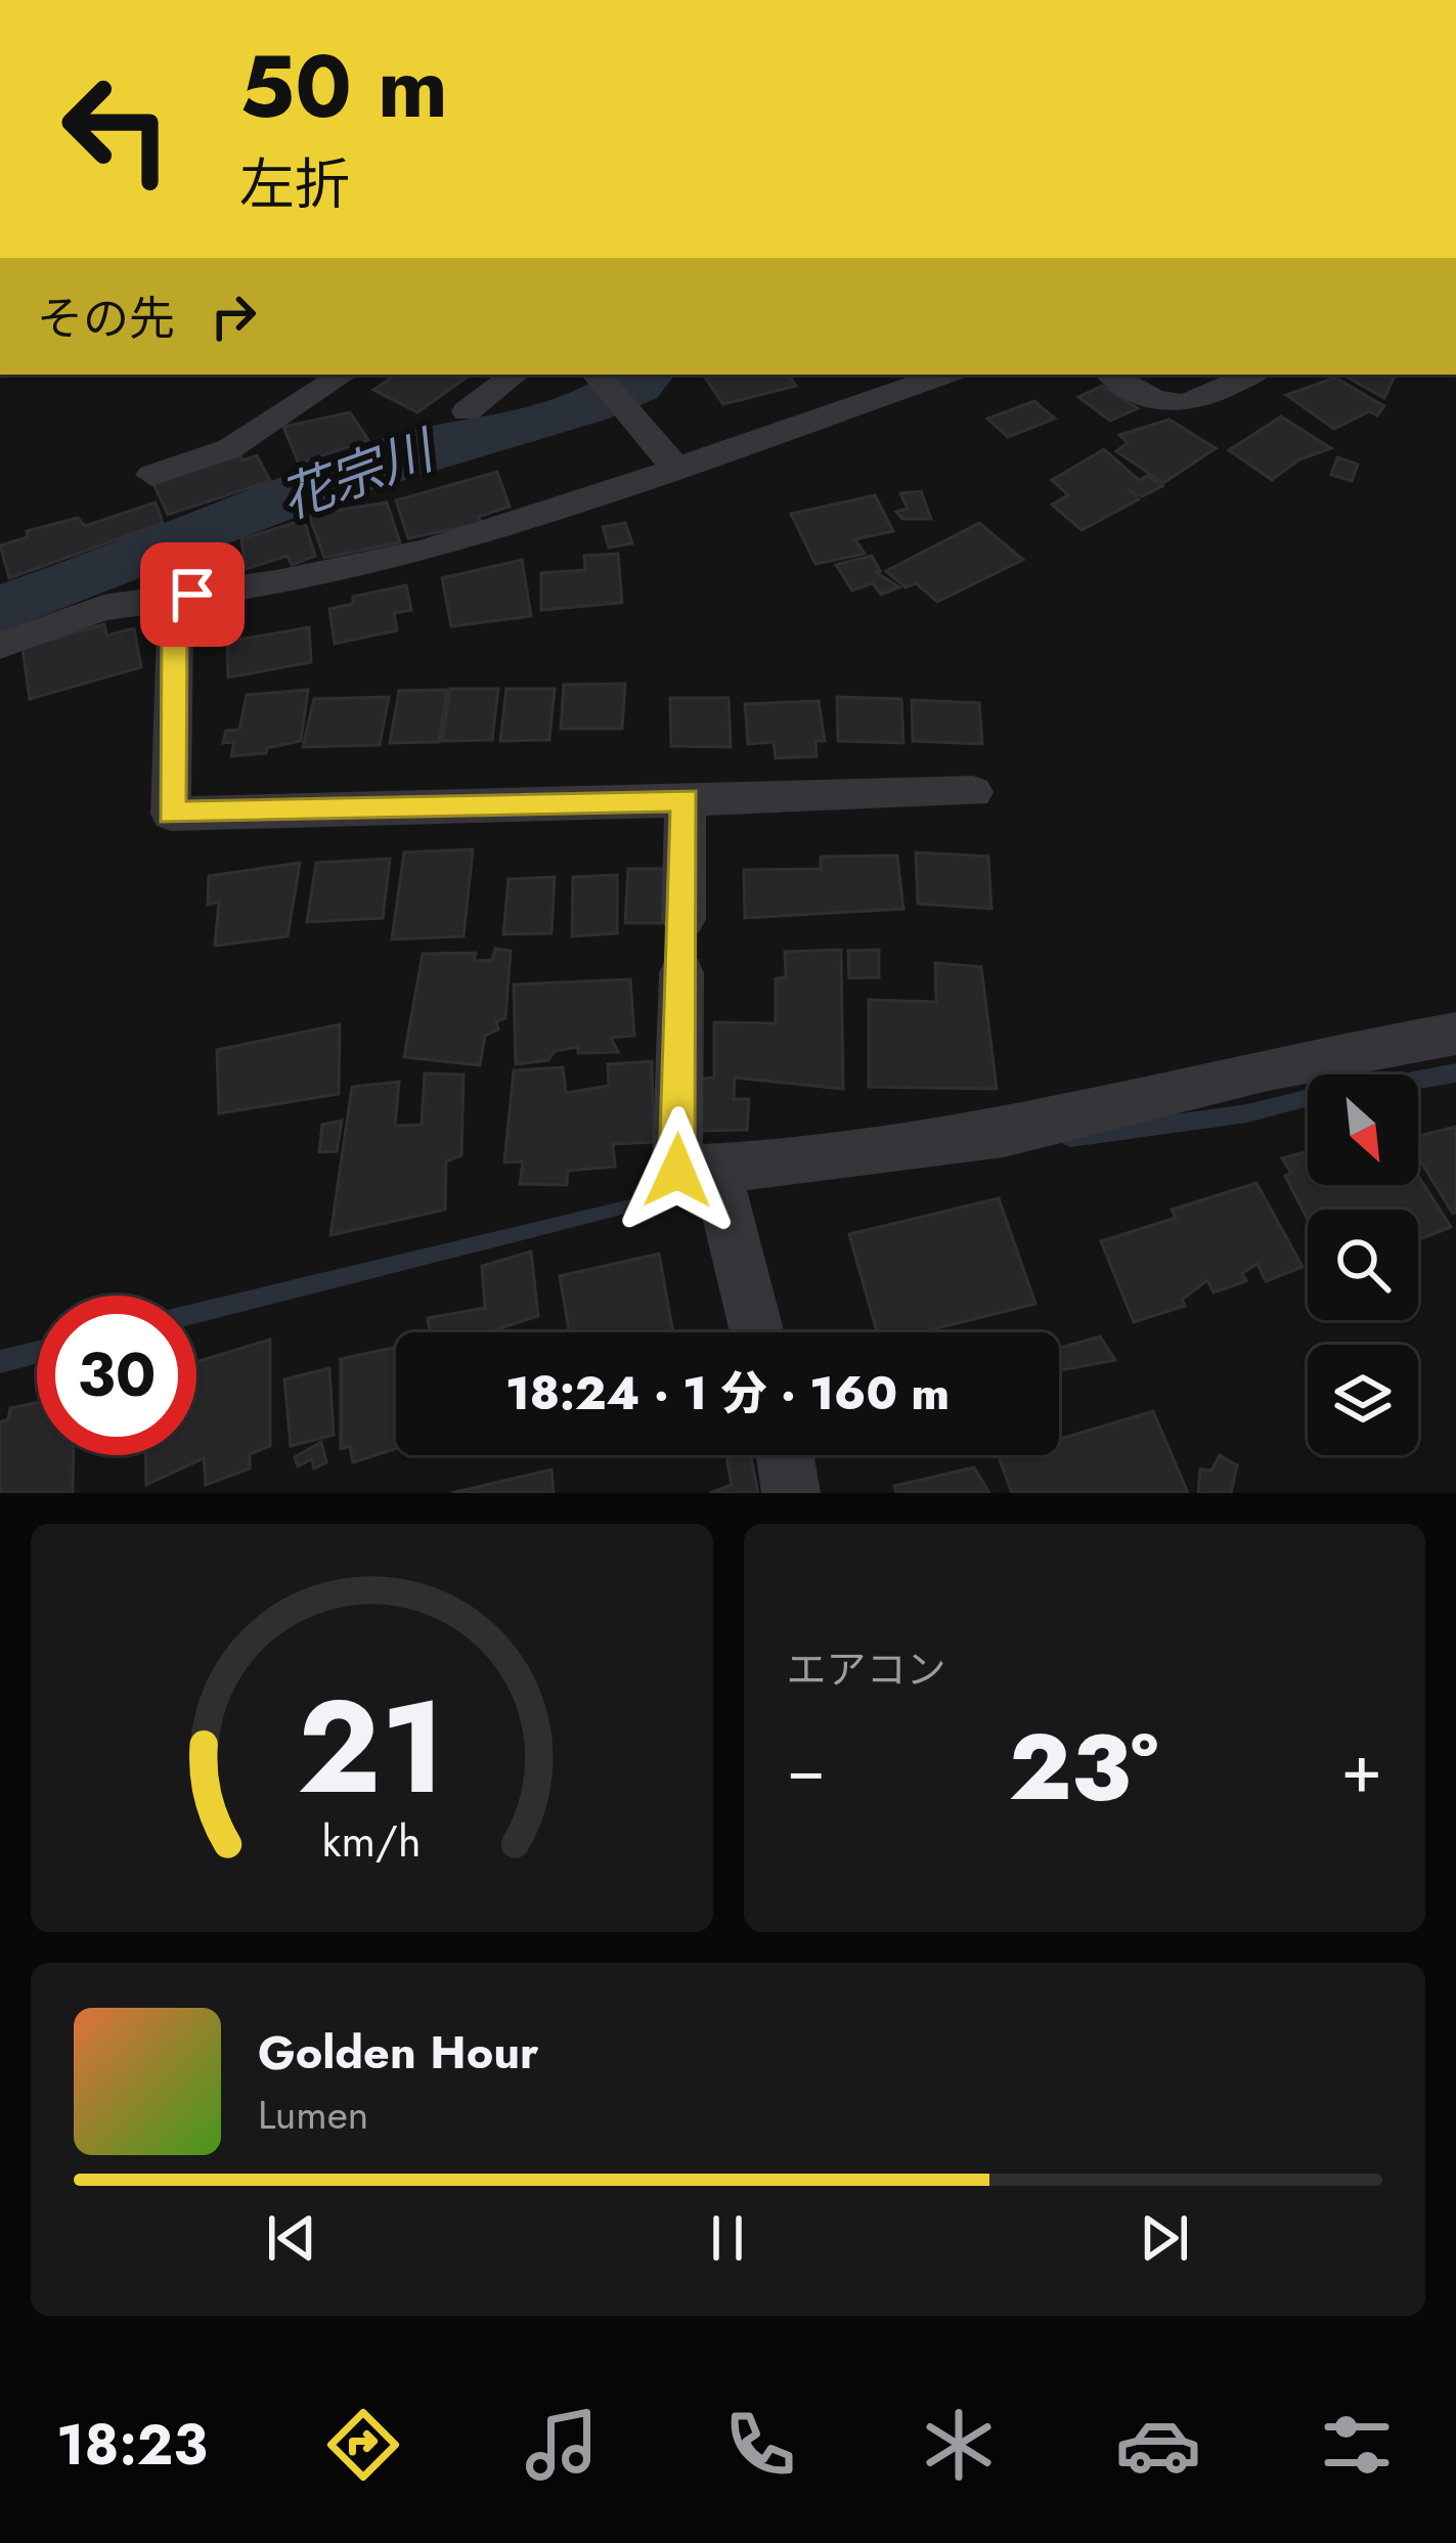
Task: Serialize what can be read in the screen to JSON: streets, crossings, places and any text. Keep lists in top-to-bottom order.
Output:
{
  "water": ["花宗川"],
  "north": "bottom right",
  "page": {
    "turn": ["50 m", "左折"],
    "then": "その先",
    "limit": "30",
    "trip": "18:24 · 1 分 · 160 m",
    "tile": "エアコン",
    "heat": ["−", "23°", "+"],
    "song": ["Golden Hour", "Lumen"],
    "tabs": "18:23",
    "gauge": ["21", "km/h"]
  }
}
